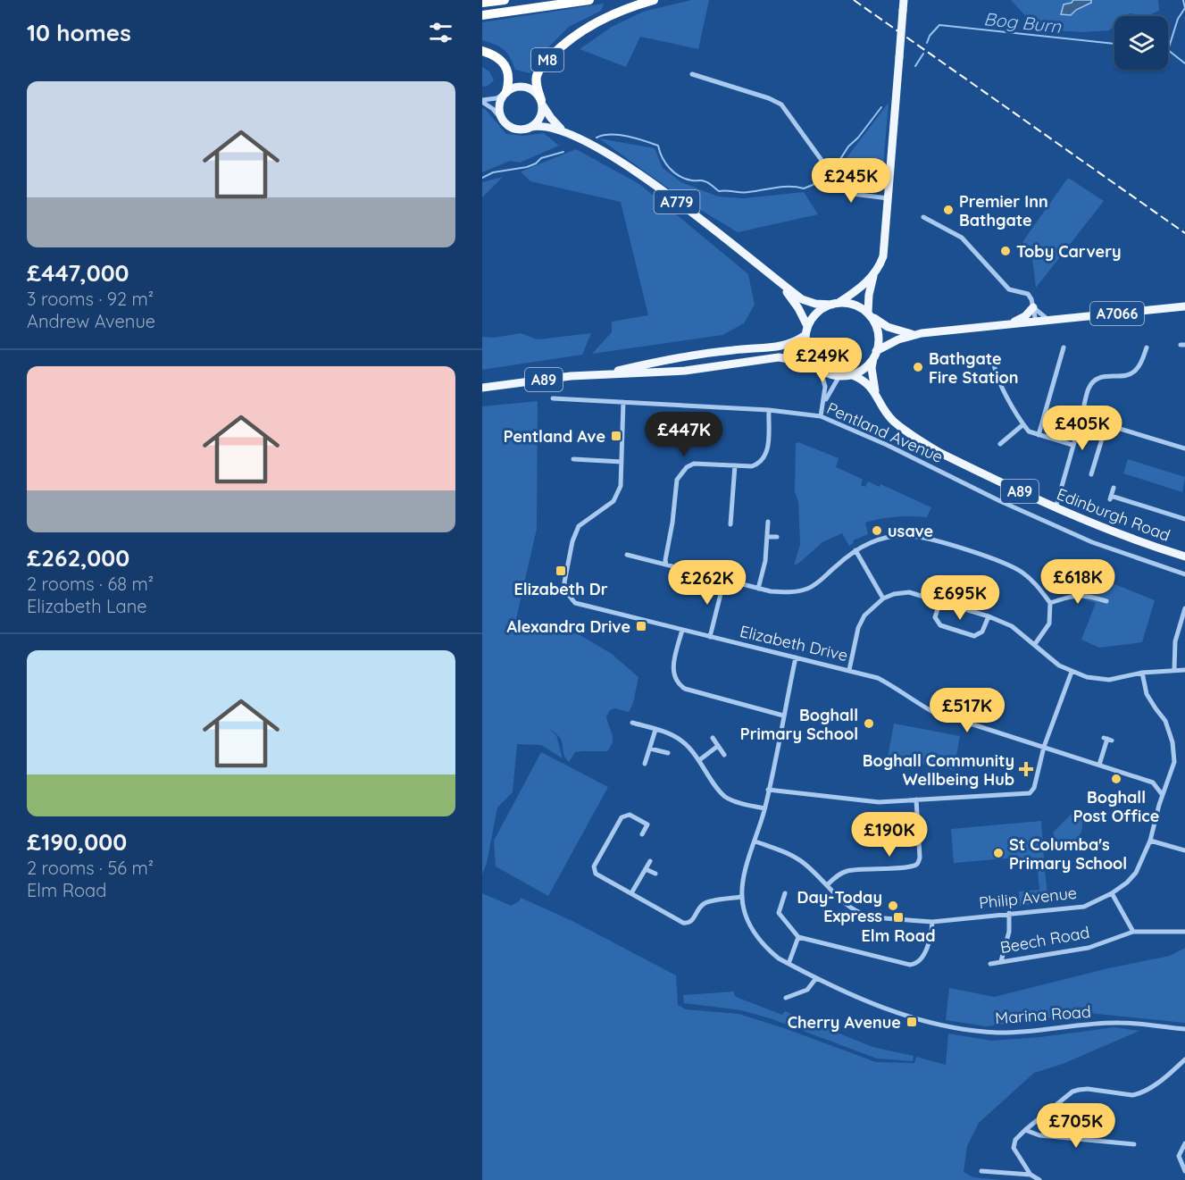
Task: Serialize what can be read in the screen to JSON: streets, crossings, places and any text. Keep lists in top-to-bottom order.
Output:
{
  "streets": {
    "highway": ["M8"],
    "main road": [
      "A779",
      "A7066",
      "A89",
      "Edinburgh Road"
    ],
    "street": [
      "Pentland Avenue",
      "Elizabeth Drive",
      "Philip Avenue",
      "Beech Road",
      "Marina Road"
    ]
  },
  "crossings": [
    ["M8", "A779"],
    ["A779", "A7066"],
    ["A779", "A89"],
    ["A779", "Edinburgh Road"],
    ["A7066", "A89"],
    ["A7066", "Edinburgh Road"],
    ["A89", "Edinburgh Road"],
    ["Pentland Avenue", "Elizabeth Drive"],
    ["Elizabeth Drive", "Philip Avenue"],
    ["Elizabeth Drive", "Marina Road"],
    ["Philip Avenue", "Marina Road"]
  ],
  "water": ["Bog Burn"],
  "places": {
    "other": [
      "Premier Inn Bathgate",
      "Toby Carvery",
      "Bathgate Fire Station",
      "usave",
      "Boghall Primary School",
      "Boghall Post Office",
      "St Columba's Primary School",
      "Day-Today Express"
    ],
    "transit": [
      "Pentland Ave",
      "Elizabeth Dr",
      "Alexandra Drive",
      "Elm Road",
      "Cherry Avenue"
    ],
    "health": ["Boghall Community Wellbeing Hub"]
  },
  "page": {
    "heading": "10 homes",
    "list": [
      {
        "name": "£447,000",
        "note": "3 rooms · 92 m² · Andrew Avenue"
      },
      {
        "name": "£262,000",
        "note": "2 rooms · 68 m² · Elizabeth Lane"
      },
      {
        "name": "£190,000",
        "note": "2 rooms · 56 m² · Elm Road"
      }
    ],
    "price": [
      "£245K",
      "£249K",
      "£405K",
      "£447K",
      "£618K",
      "£262K",
      "£695K",
      "£517K",
      "£190K",
      "£705K"
    ]
  }
}
